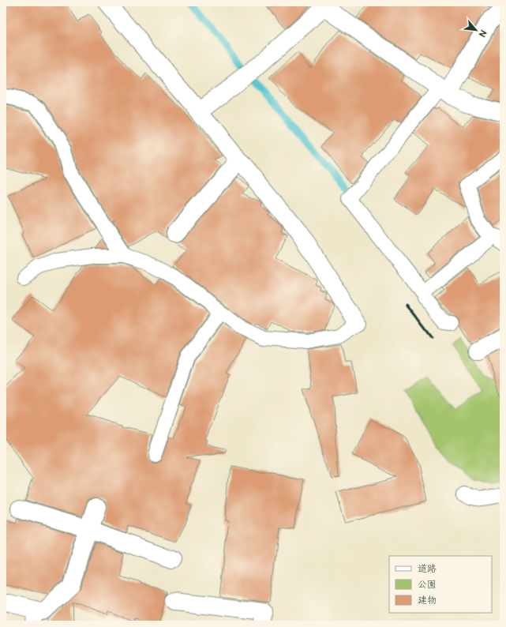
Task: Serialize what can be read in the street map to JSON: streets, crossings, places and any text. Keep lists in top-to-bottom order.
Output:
{
  "legend": ["道路", "公園", "建物"],
  "north": "bottom right"
}
